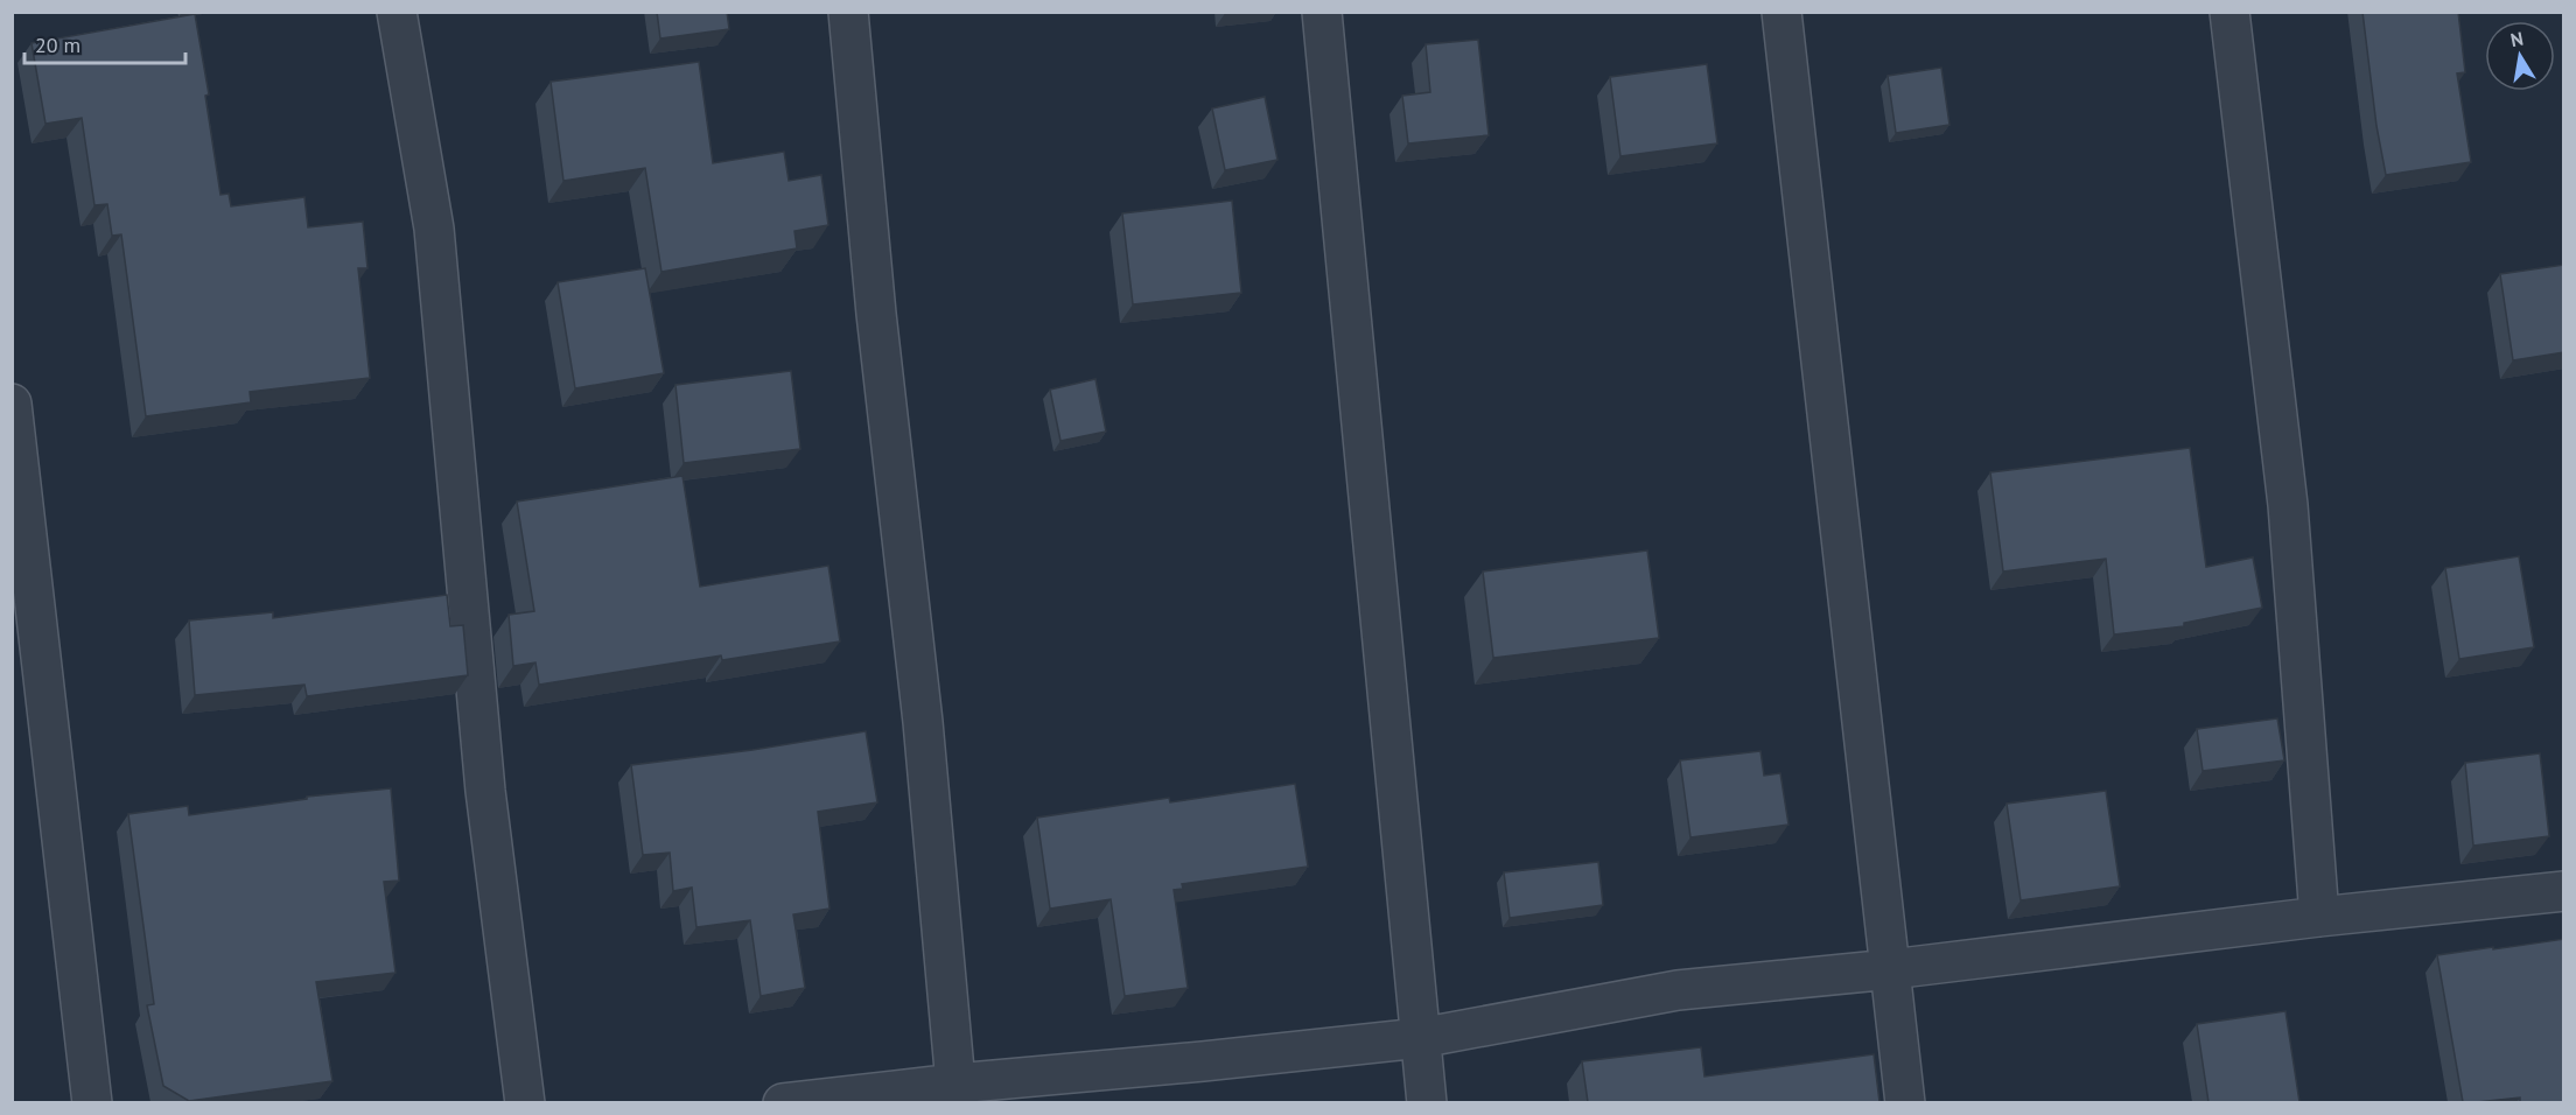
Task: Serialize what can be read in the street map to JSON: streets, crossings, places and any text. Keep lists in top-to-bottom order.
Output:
{
  "scale_bar": "20 m",
  "north": "top"
}
